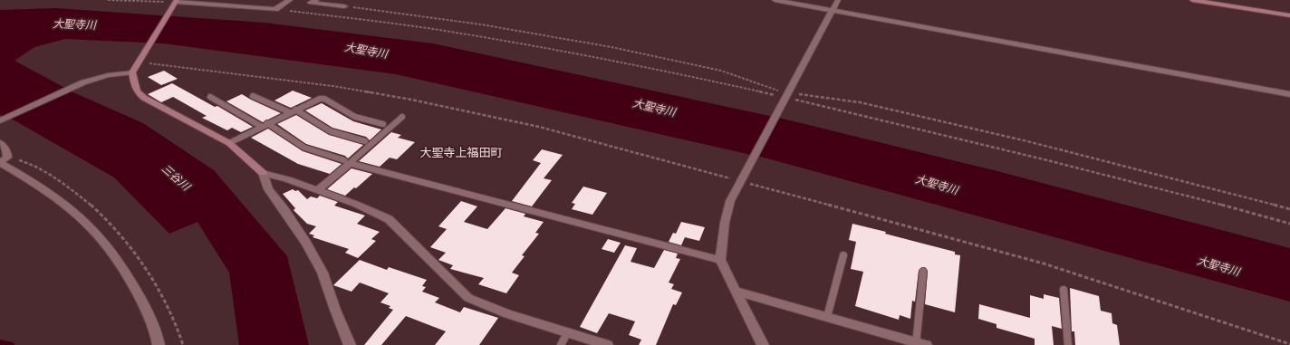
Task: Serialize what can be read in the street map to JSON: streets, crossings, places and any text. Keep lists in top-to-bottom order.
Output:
{
  "districts": ["大聖寺上福田町"],
  "water": ["大聖寺川", "三谷川"]
}
